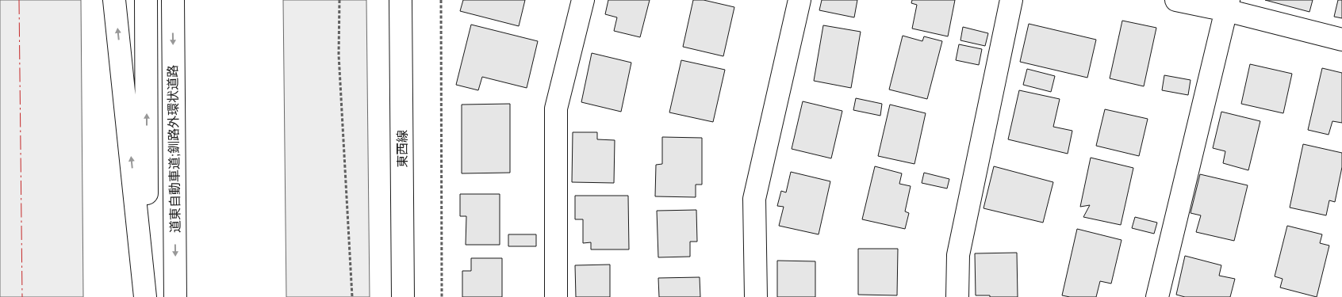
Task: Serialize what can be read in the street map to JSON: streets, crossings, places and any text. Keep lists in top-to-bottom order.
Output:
{
  "streets": {
    "main road": ["道東自動車道;釧路外環状道路", "東西線"]
  }
}
